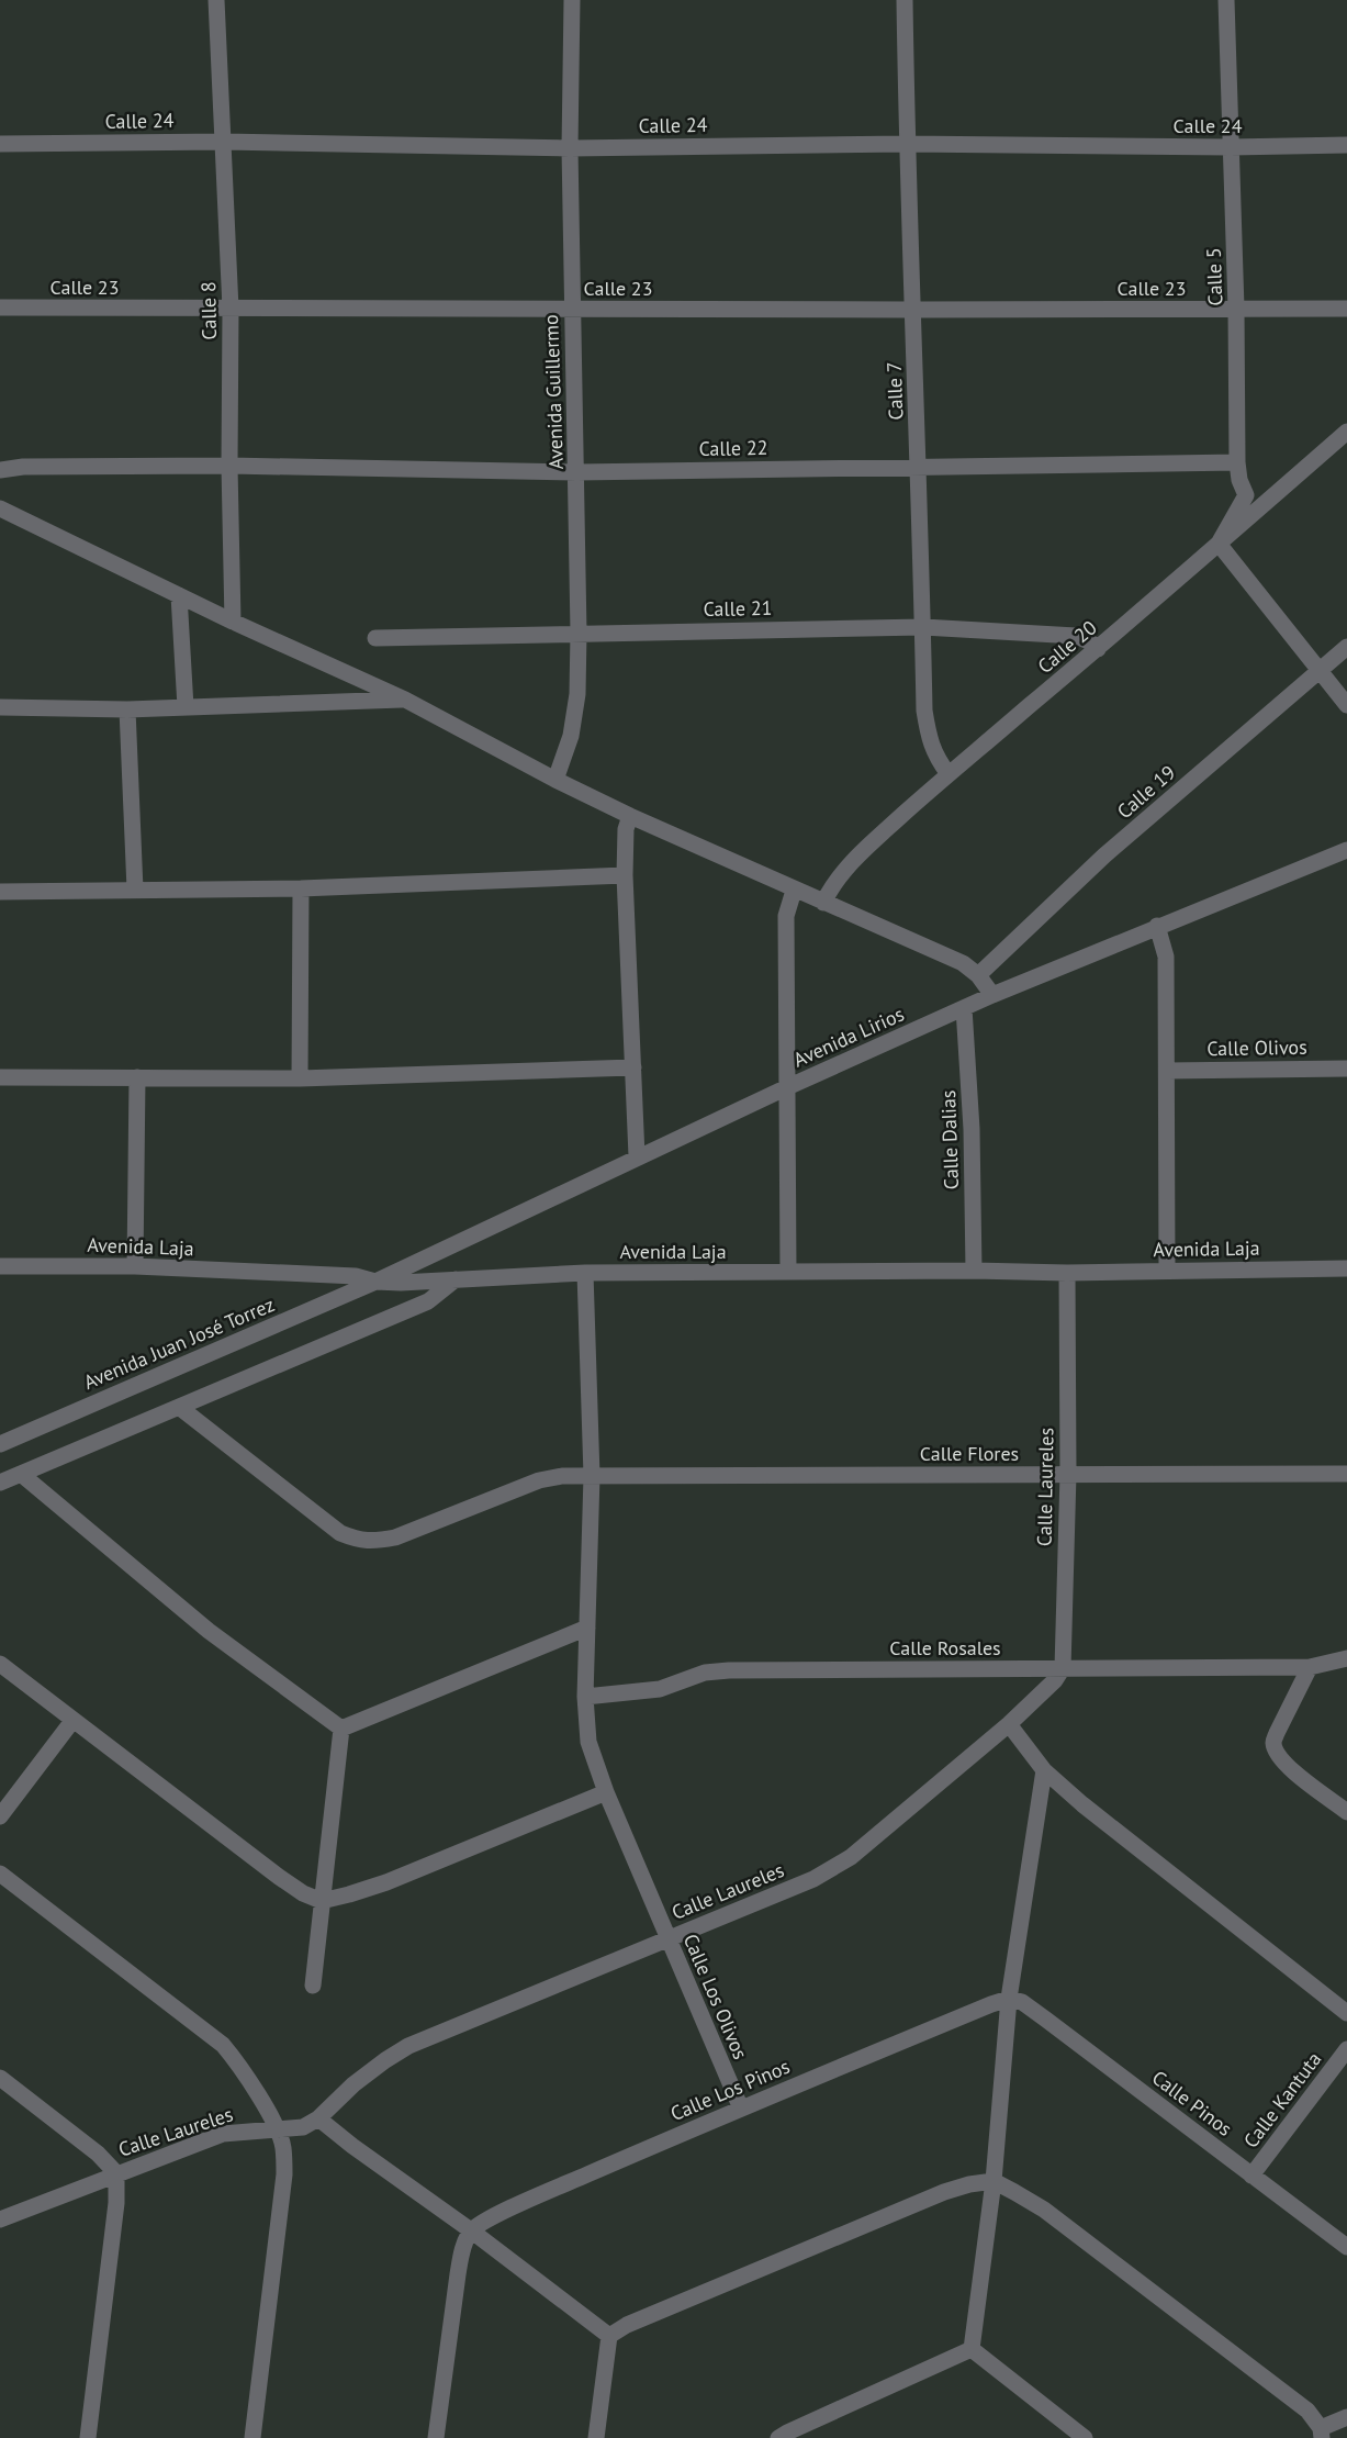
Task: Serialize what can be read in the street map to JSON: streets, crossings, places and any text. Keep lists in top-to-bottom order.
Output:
{
  "streets": {
    "street": [
      "Calle 24",
      "Calle 5",
      "Calle 23",
      "Calle 8",
      "Calle 7",
      "Avenida Guillermo",
      "Calle 22",
      "Calle 21",
      "Calle 20",
      "Calle 19",
      "Avenida Lirios",
      "Calle Olivos",
      "Calle Dalias",
      "Avenida Laja",
      "Avenida Juan José Torrez",
      "Calle Flores",
      "Calle Laureles",
      "Calle Rosales",
      "Calle Los Olivos",
      "Calle Los Pinos",
      "Calle Kantuta",
      "Calle Pinos"
    ]
  },
  "crossings": [
    ["Calle 24", "Calle 5"],
    ["Calle 24", "Calle 8"],
    ["Calle 24", "Calle 7"],
    ["Calle 24", "Avenida Guillermo"],
    ["Calle 5", "Calle 23"],
    ["Calle 5", "Calle 22"],
    ["Calle 5", "Calle 20"],
    ["Calle 23", "Calle 8"],
    ["Calle 23", "Calle 7"],
    ["Calle 23", "Avenida Guillermo"],
    ["Calle 8", "Calle 22"],
    ["Calle 7", "Calle 22"],
    ["Calle 7", "Calle 21"],
    ["Calle 7", "Calle 20"],
    ["Avenida Guillermo", "Calle 22"],
    ["Avenida Guillermo", "Calle 21"],
    ["Calle 21", "Calle 20"],
    ["Avenida Lirios", "Calle Dalias"],
    ["Avenida Lirios", "Avenida Laja"],
    ["Avenida Lirios", "Avenida Juan José Torrez"],
    ["Calle Dalias", "Avenida Laja"],
    ["Avenida Laja", "Avenida Juan José Torrez"],
    ["Avenida Laja", "Calle Laureles"],
    ["Avenida Laja", "Calle Los Olivos"],
    ["Calle Flores", "Calle Laureles"],
    ["Calle Flores", "Calle Los Olivos"],
    ["Calle Laureles", "Calle Rosales"],
    ["Calle Laureles", "Calle Los Olivos"],
    ["Calle Rosales", "Calle Los Olivos"],
    ["Calle Los Olivos", "Calle Los Pinos"],
    ["Calle Los Pinos", "Calle Pinos"],
    ["Calle Kantuta", "Calle Pinos"]
  ]
}
